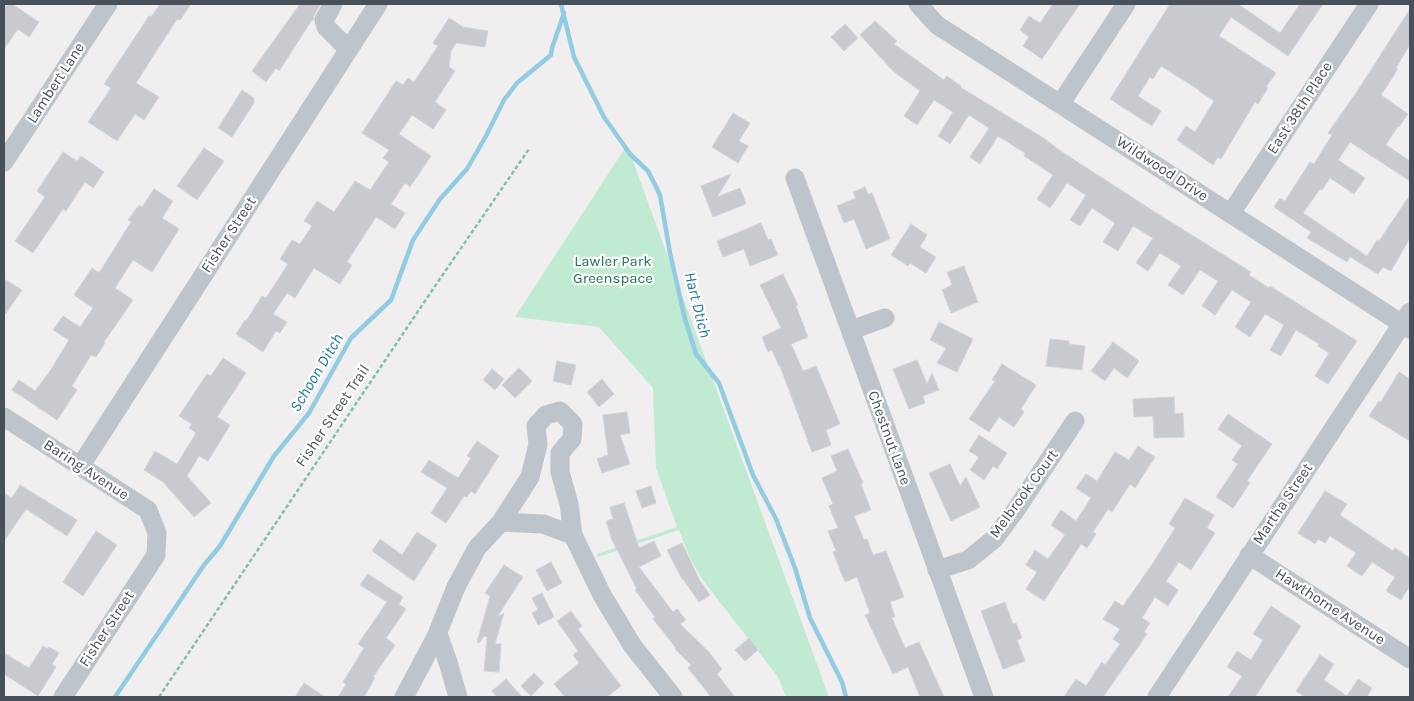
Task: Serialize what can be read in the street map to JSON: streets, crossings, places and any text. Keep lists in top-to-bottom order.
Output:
{
  "streets": {
    "street": [
      "Lambert Lane",
      "East 38th Place",
      "Wildwood Drive",
      "Fisher Street",
      "Chestnut Lane",
      "Baring Avenue",
      "Melbrook Court",
      "Martha Street",
      "Hawthorne Avenue"
    ],
    "path": ["Fisher Street Trail"]
  },
  "crossings": [
    ["East 38th Place", "Wildwood Drive"],
    ["Wildwood Drive", "Martha Street"],
    ["Fisher Street", "Baring Avenue"],
    ["Chestnut Lane", "Melbrook Court"],
    ["Martha Street", "Hawthorne Avenue"]
  ],
  "water": ["Hart Dtich", "Schoon Ditch"],
  "parks": ["Lawler Park Greenspace"]
}
